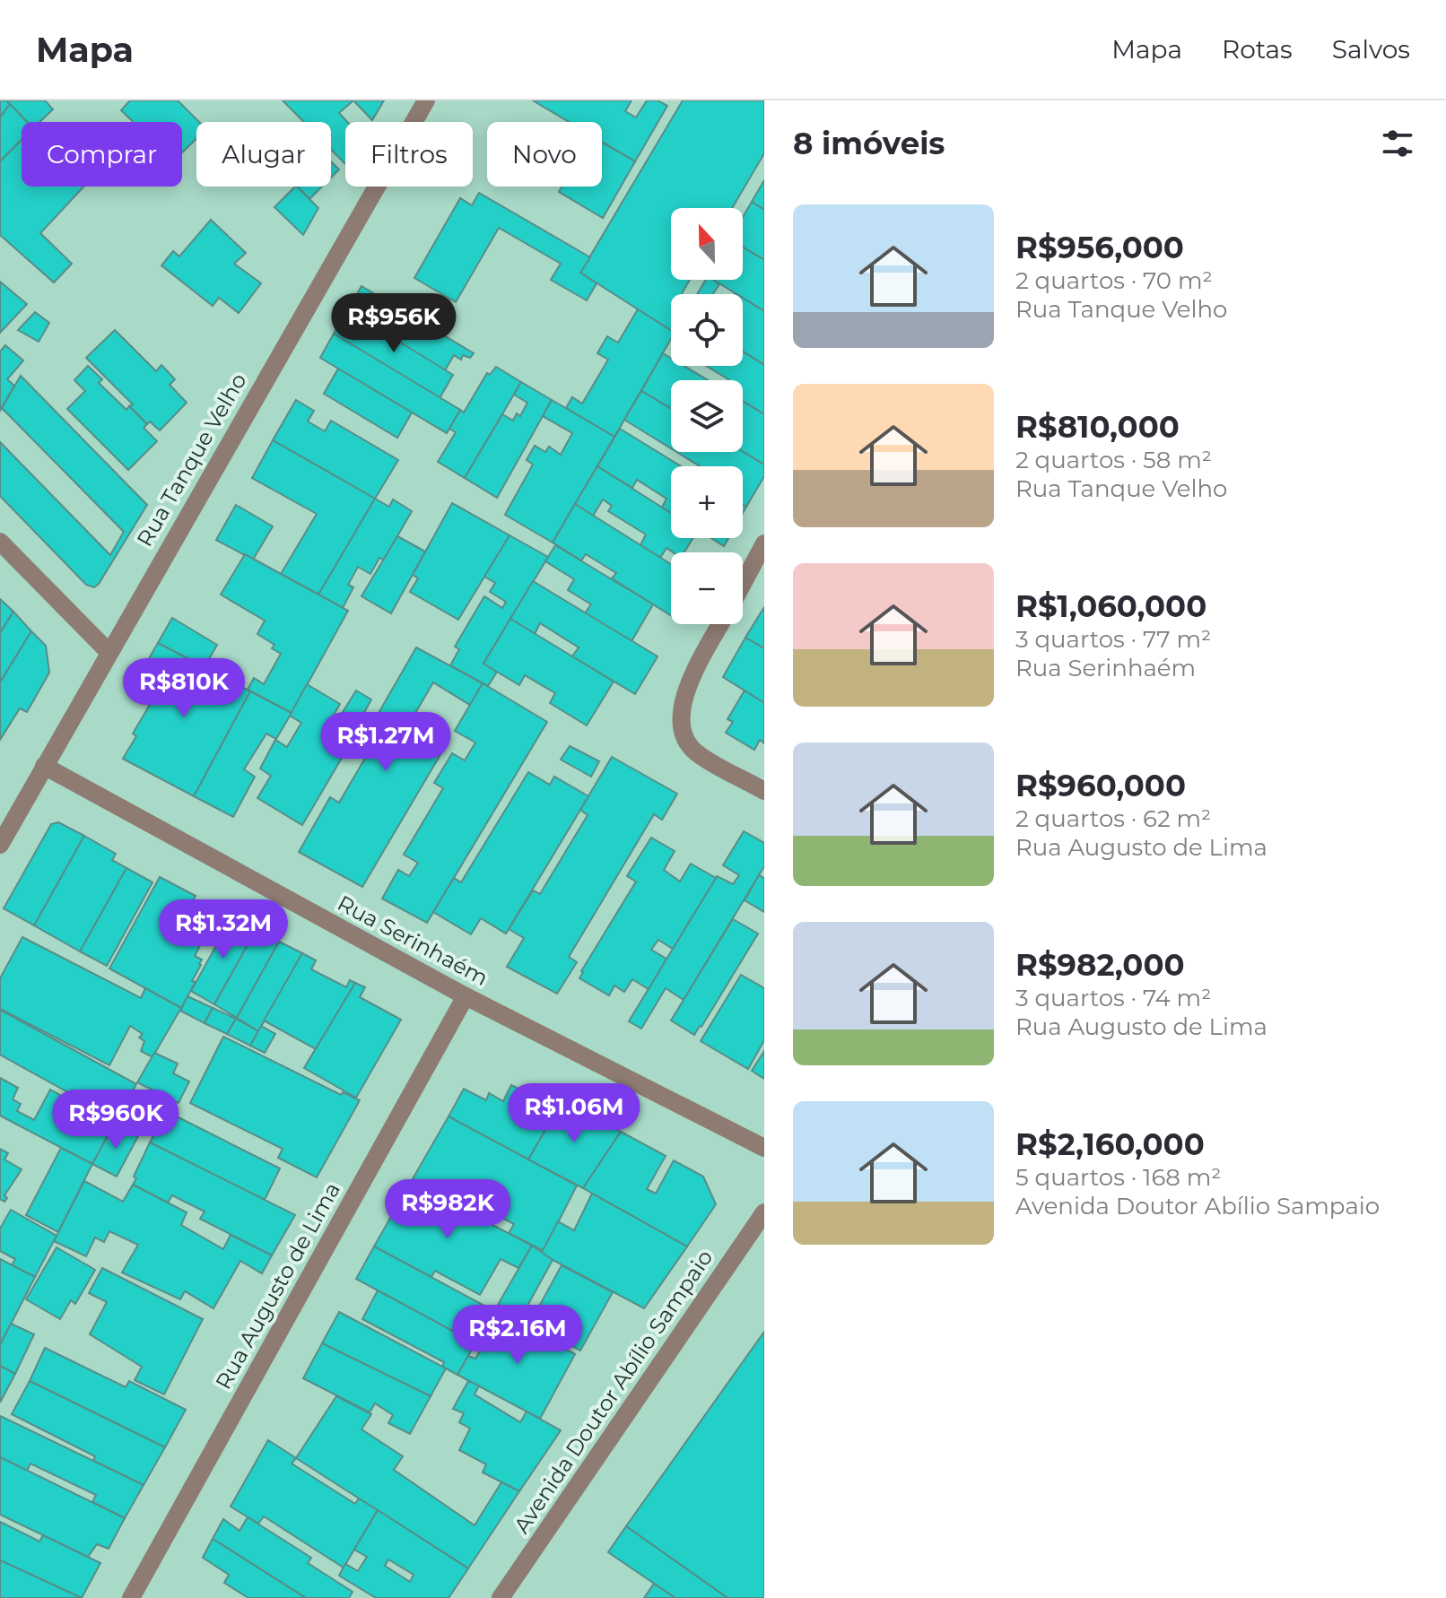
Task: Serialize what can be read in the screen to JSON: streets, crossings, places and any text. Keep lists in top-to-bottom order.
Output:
{
  "streets": {
    "street": [
      "Rua Tanque Velho",
      "Rua Serinhaém",
      "Rua Augusto de Lima",
      "Avenida Doutor Abílio Sampaio"
    ]
  },
  "crossings": [
    ["Rua Tanque Velho", "Rua Serinhaém"],
    ["Rua Serinhaém", "Rua Augusto de Lima"]
  ],
  "north": "top",
  "page": {
    "header": "Mapa",
    "nav": ["Mapa", "Rotas", "Salvos"],
    "heading": "8 imóveis",
    "chip": [
      "Comprar",
      "Alugar",
      "Filtros",
      "Novo"
    ],
    "list": [
      {
        "name": "R$956,000",
        "note": "2 quartos · 70 m² · Rua Tanque Velho"
      },
      {
        "name": "R$810,000",
        "note": "2 quartos · 58 m² · Rua Tanque Velho"
      },
      {
        "name": "R$1,060,000",
        "note": "3 quartos · 77 m² · Rua Serinhaém"
      },
      {
        "name": "R$960,000",
        "note": "2 quartos · 62 m² · Rua Augusto de Lima"
      },
      {
        "name": "R$982,000",
        "note": "3 quartos · 74 m² · Rua Augusto de Lima"
      },
      {
        "name": "R$2,160,000",
        "note": "5 quartos · 168 m² · Avenida Doutor Abílio Sampaio"
      }
    ],
    "map_buttons": ["+", "−"],
    "price": [
      "R$956K",
      "R$810K",
      "R$1.27M",
      "R$1.32M",
      "R$1.06M",
      "R$960K",
      "R$982K",
      "R$2.16M"
    ]
  }
}
